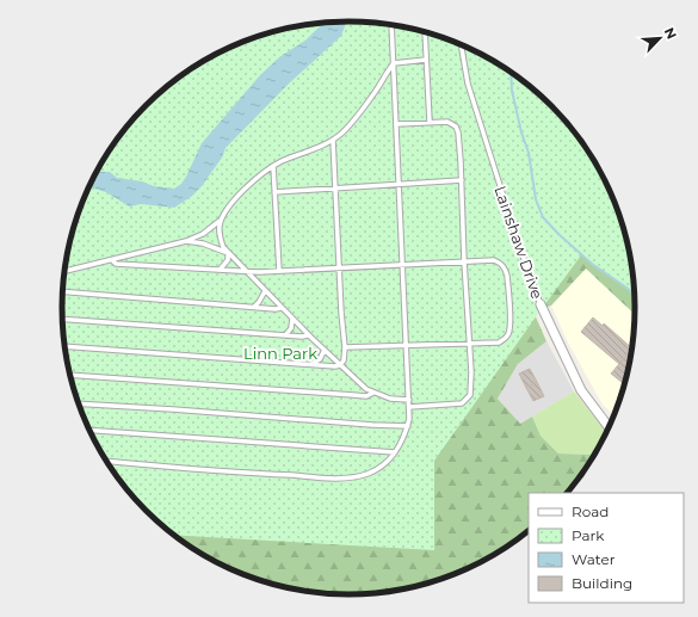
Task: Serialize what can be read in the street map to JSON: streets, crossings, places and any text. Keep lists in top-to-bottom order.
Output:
{
  "streets": {
    "street": ["Lainshaw Drive"]
  },
  "parks": ["Linn Park"],
  "legend": [
    "Road",
    "Park",
    "Water",
    "Building"
  ],
  "north": "top right"
}
